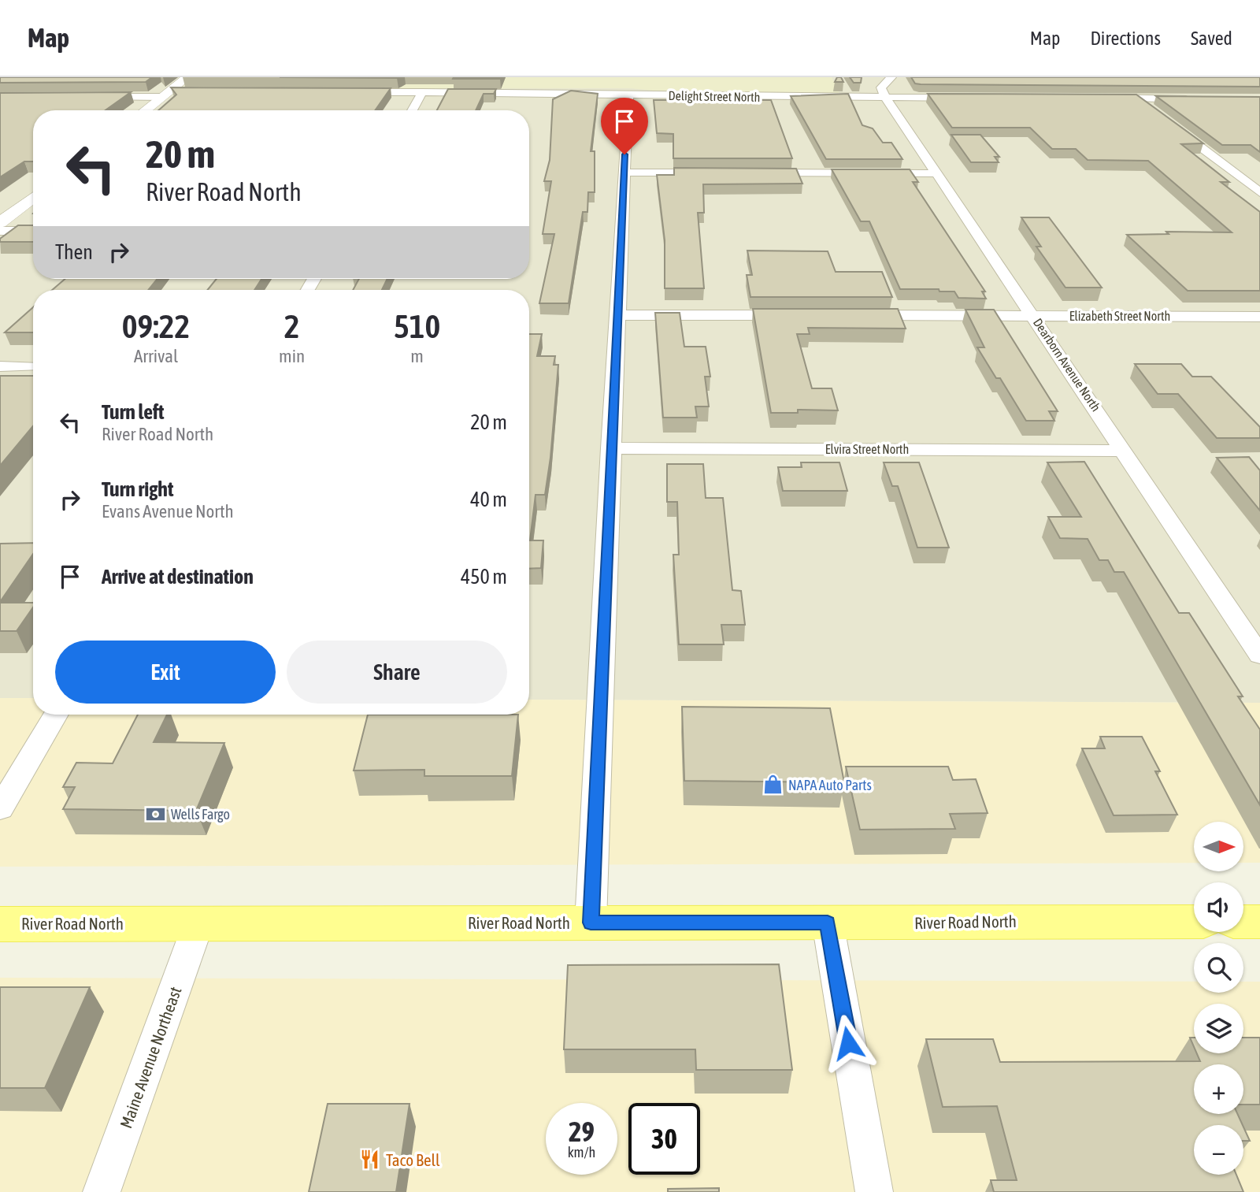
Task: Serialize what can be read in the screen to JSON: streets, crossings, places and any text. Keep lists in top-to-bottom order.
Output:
{
  "streets": {
    "main road": ["River Road North"],
    "street": [
      "Delight Street North",
      "Elizabeth Street North",
      "Dearborn Avenue North",
      "Elvira Street North",
      "Maine Avenue Northeast"
    ]
  },
  "crossings": [
    ["Delight Street North", "Dearborn Avenue North"],
    ["Elizabeth Street North", "Dearborn Avenue North"],
    ["Dearborn Avenue North", "Elvira Street North"],
    ["River Road North", "Maine Avenue Northeast"]
  ],
  "places": {
    "shop": ["NAPA Auto Parts"],
    "bank": ["Wells Fargo"],
    "restaurant": ["Taco Bell"]
  },
  "north": "right",
  "page": {
    "header": "Map",
    "nav": ["Map", "Directions", "Saved"],
    "turn": ["20 m", "River Road North"],
    "then": "Then",
    "eta": [
      "09:22",
      "Arrival",
      "2",
      "min",
      "510",
      "m"
    ],
    "list": [
      {
        "name": "Turn left",
        "note": "River Road North",
        "value": "20 m"
      },
      {
        "name": "Turn right",
        "note": "Evans Avenue North",
        "value": "40 m"
      },
      {
        "name": "Arrive at destination",
        "value": "450 m"
      }
    ],
    "buttons": ["Exit", "Share"],
    "map_buttons": ["+", "−"],
    "speed": "29 km/h",
    "limit": "30"
  }
}
